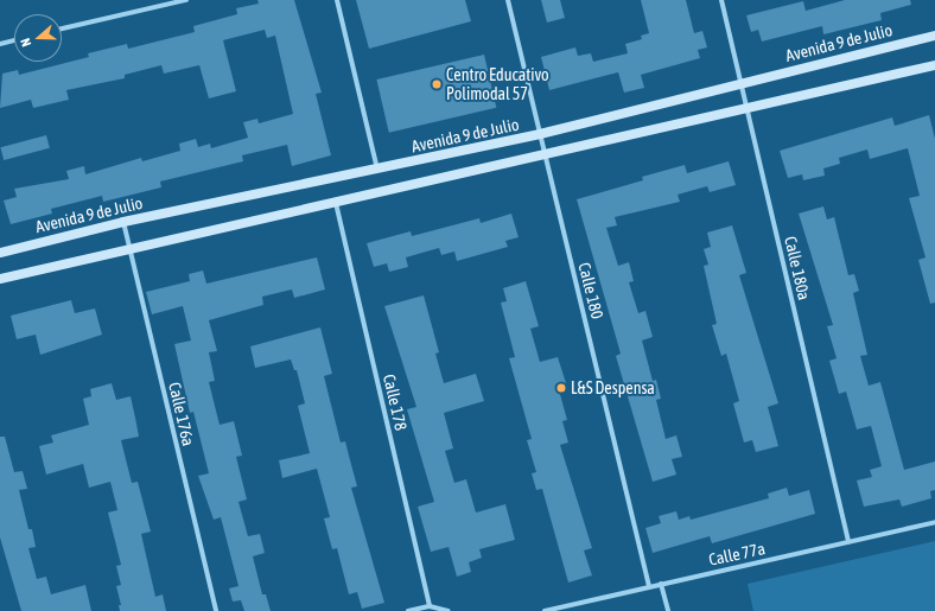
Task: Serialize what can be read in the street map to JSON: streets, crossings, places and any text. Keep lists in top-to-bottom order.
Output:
{
  "streets": {
    "main road": ["Avenida 9 de Julio"],
    "street": [
      "Calle 180a",
      "Calle 180",
      "Calle 178",
      "Calle 176a",
      "Calle 77a"
    ]
  },
  "crossings": [
    ["Avenida 9 de Julio", "Calle 180a"],
    ["Avenida 9 de Julio", "Calle 180"],
    ["Avenida 9 de Julio", "Calle 176a"],
    ["Calle 180a", "Calle 77a"],
    ["Calle 180", "Calle 77a"]
  ],
  "places": ["Centro Educativo Polimodal 57", "L&S Despensa"],
  "north": "left"
}
